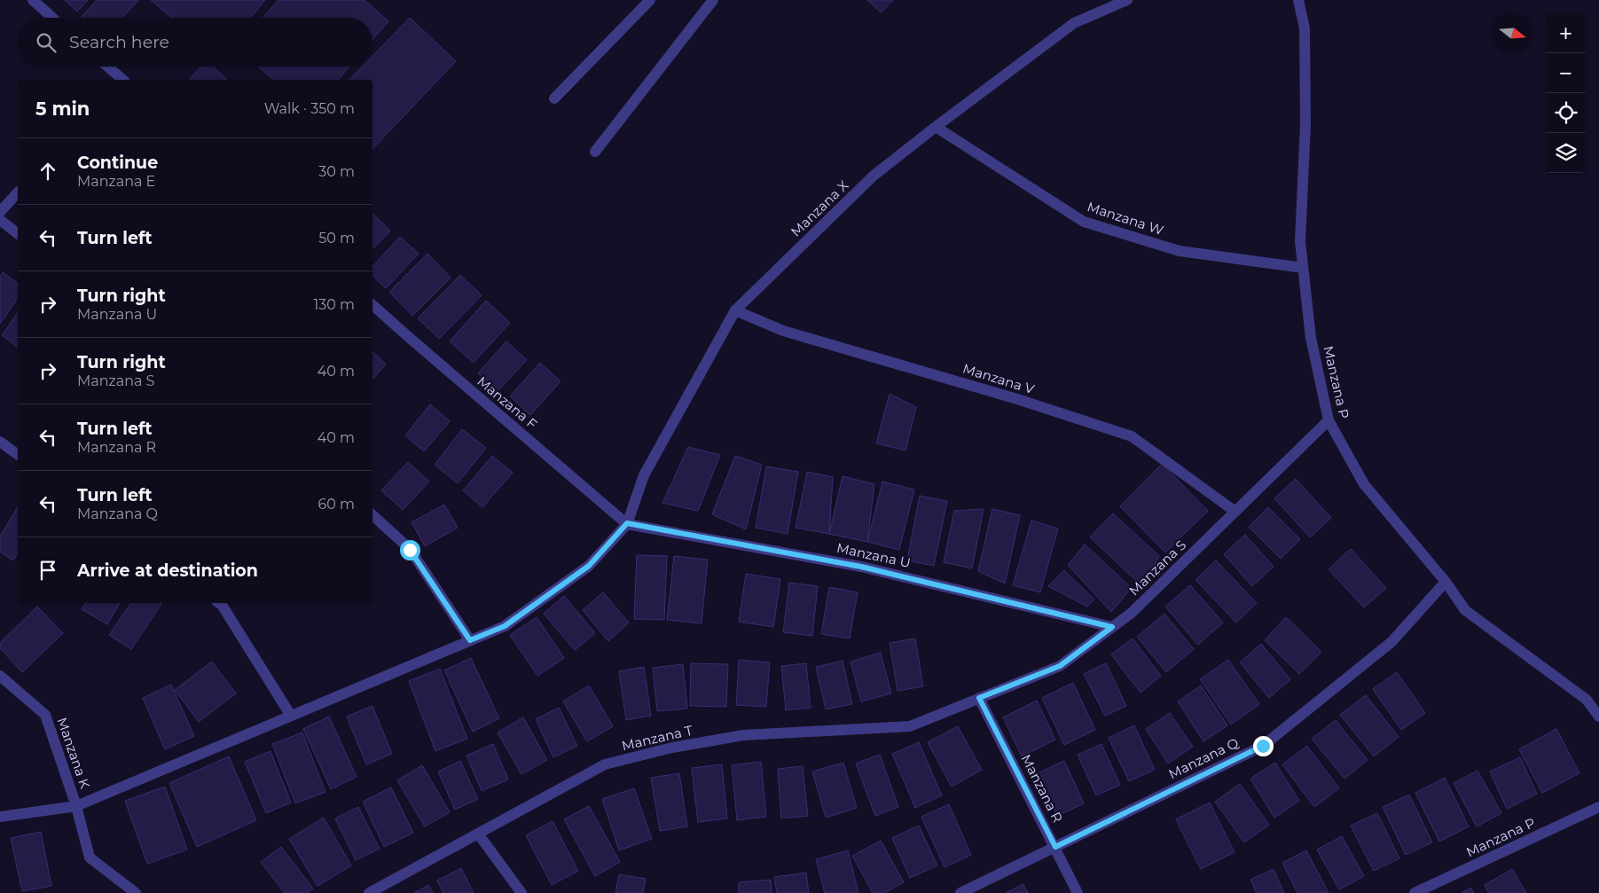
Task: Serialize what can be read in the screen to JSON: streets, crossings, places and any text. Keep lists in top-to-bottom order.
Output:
{
  "streets": {
    "street": [
      "Manzana X",
      "Manzana W",
      "Manzana V",
      "Manzana P",
      "Manzana F",
      "Manzana U",
      "Manzana S",
      "Manzana T",
      "Manzana K",
      "Manzana Q",
      "Manzana R"
    ]
  },
  "crossings": [
    ["Manzana X", "Manzana W"],
    ["Manzana X", "Manzana V"],
    ["Manzana X", "Manzana F"],
    ["Manzana X", "Manzana U"],
    ["Manzana W", "Manzana P"],
    ["Manzana V", "Manzana S"],
    ["Manzana P", "Manzana S"],
    ["Manzana P", "Manzana Q"],
    ["Manzana F", "Manzana U"],
    ["Manzana U", "Manzana S"],
    ["Manzana S", "Manzana T"],
    ["Manzana S", "Manzana R"],
    ["Manzana T", "Manzana R"],
    ["Manzana Q", "Manzana R"]
  ],
  "north": "right",
  "page": {
    "map_buttons": ["+", "−"],
    "search": "Search here",
    "heading": ["5 min", "Walk · 350 m"],
    "list": [
      ["Continue", "Manzana E", "30 m"],
      ["Turn left", "50 m"],
      ["Turn right", "Manzana U", "130 m"],
      ["Turn right", "Manzana S", "40 m"],
      ["Turn left", "Manzana R", "40 m"],
      ["Turn left", "Manzana Q", "60 m"],
      "Arrive at destination"
    ]
  }
}
